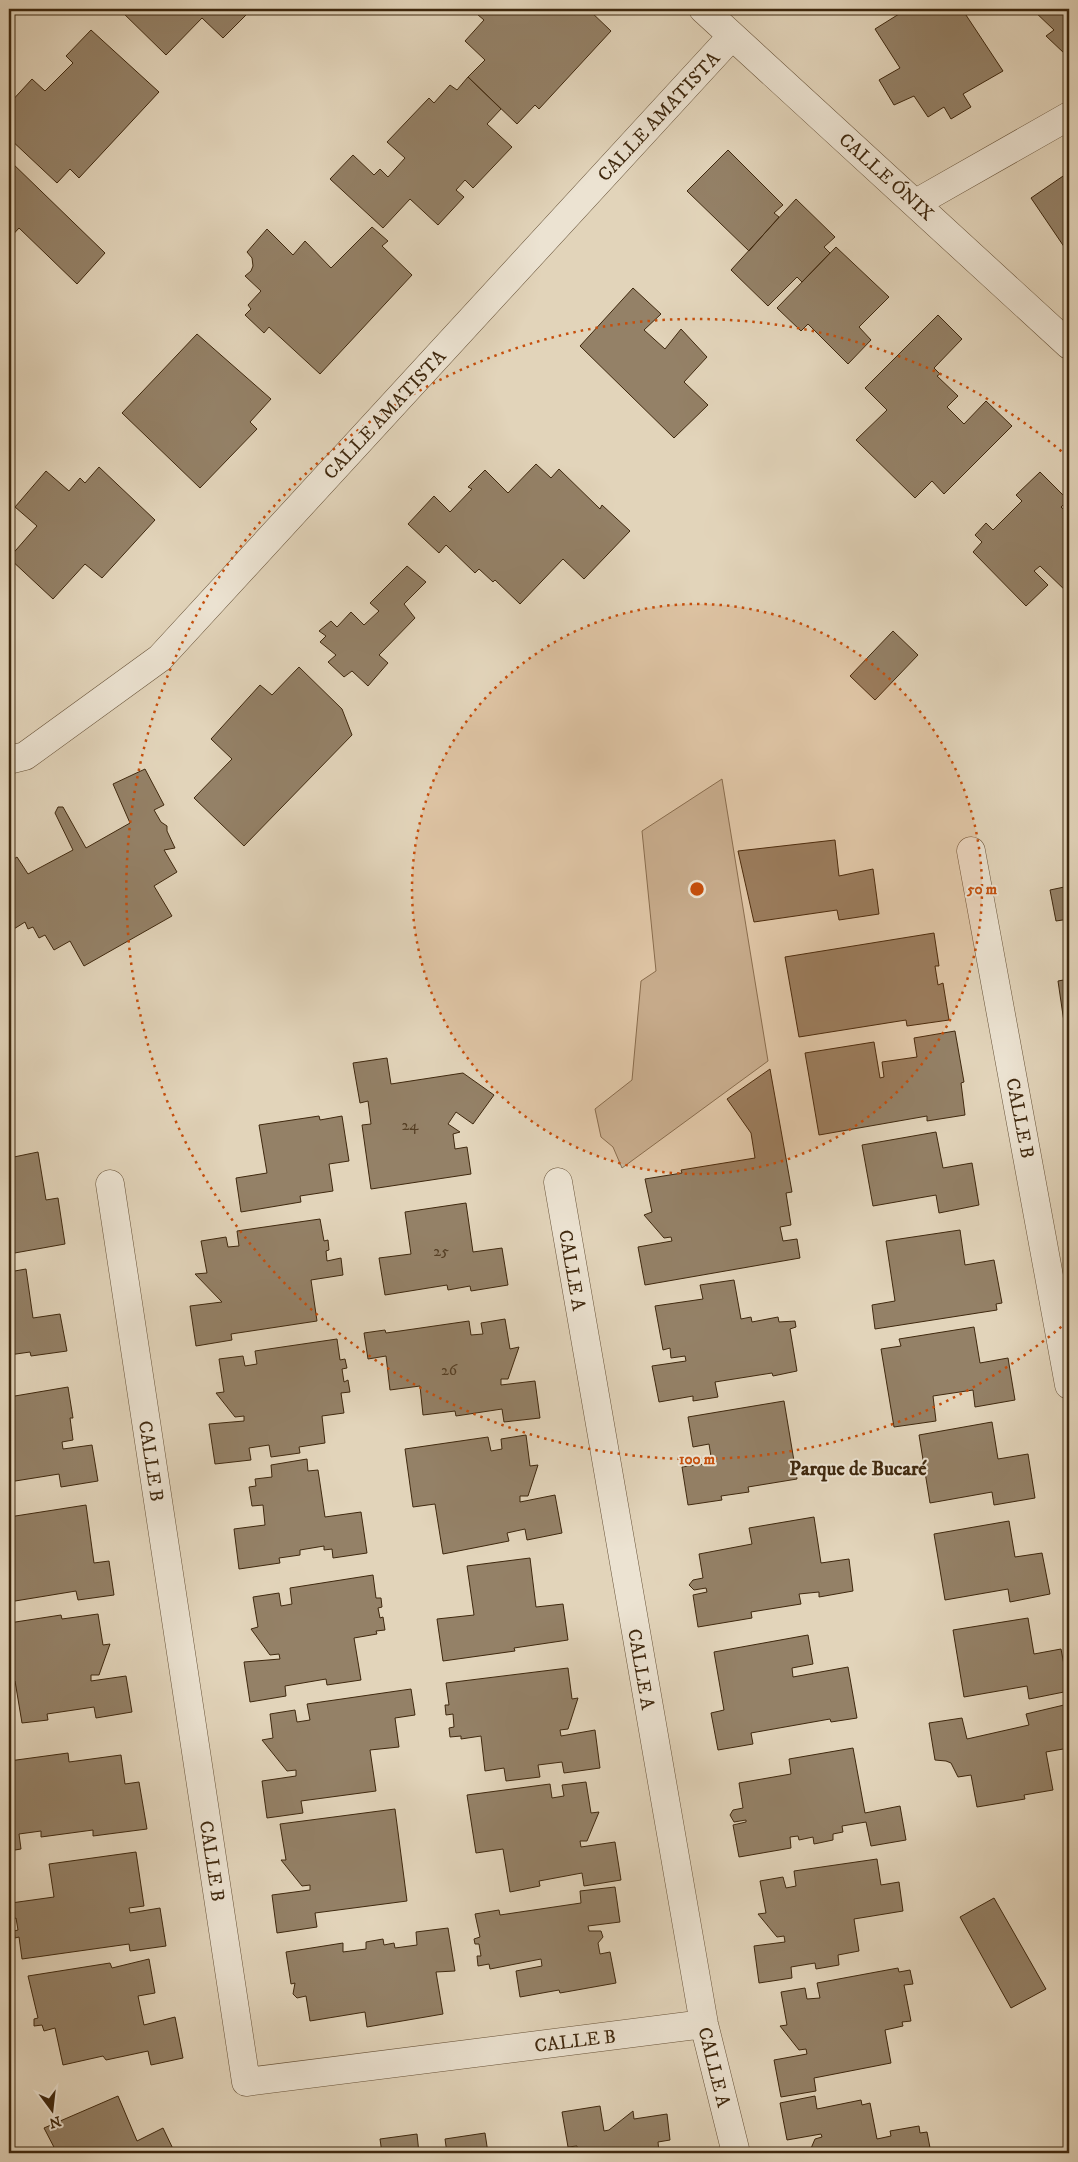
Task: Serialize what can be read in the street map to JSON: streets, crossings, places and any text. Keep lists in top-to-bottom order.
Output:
{
  "streets": {
    "street": [
      "CALLE AMATISTA",
      "CALLE ÓNIX",
      "CALLE B",
      "CALLE A"
    ]
  },
  "crossings": [
    ["CALLE AMATISTA", "CALLE ÓNIX"],
    ["CALLE B", "CALLE A"]
  ],
  "districts": ["Parque de Bucaré"],
  "house_numbers": ["24", "25", "26"],
  "north": "bottom",
  "rings": ["50 m", "100 m"]
}
